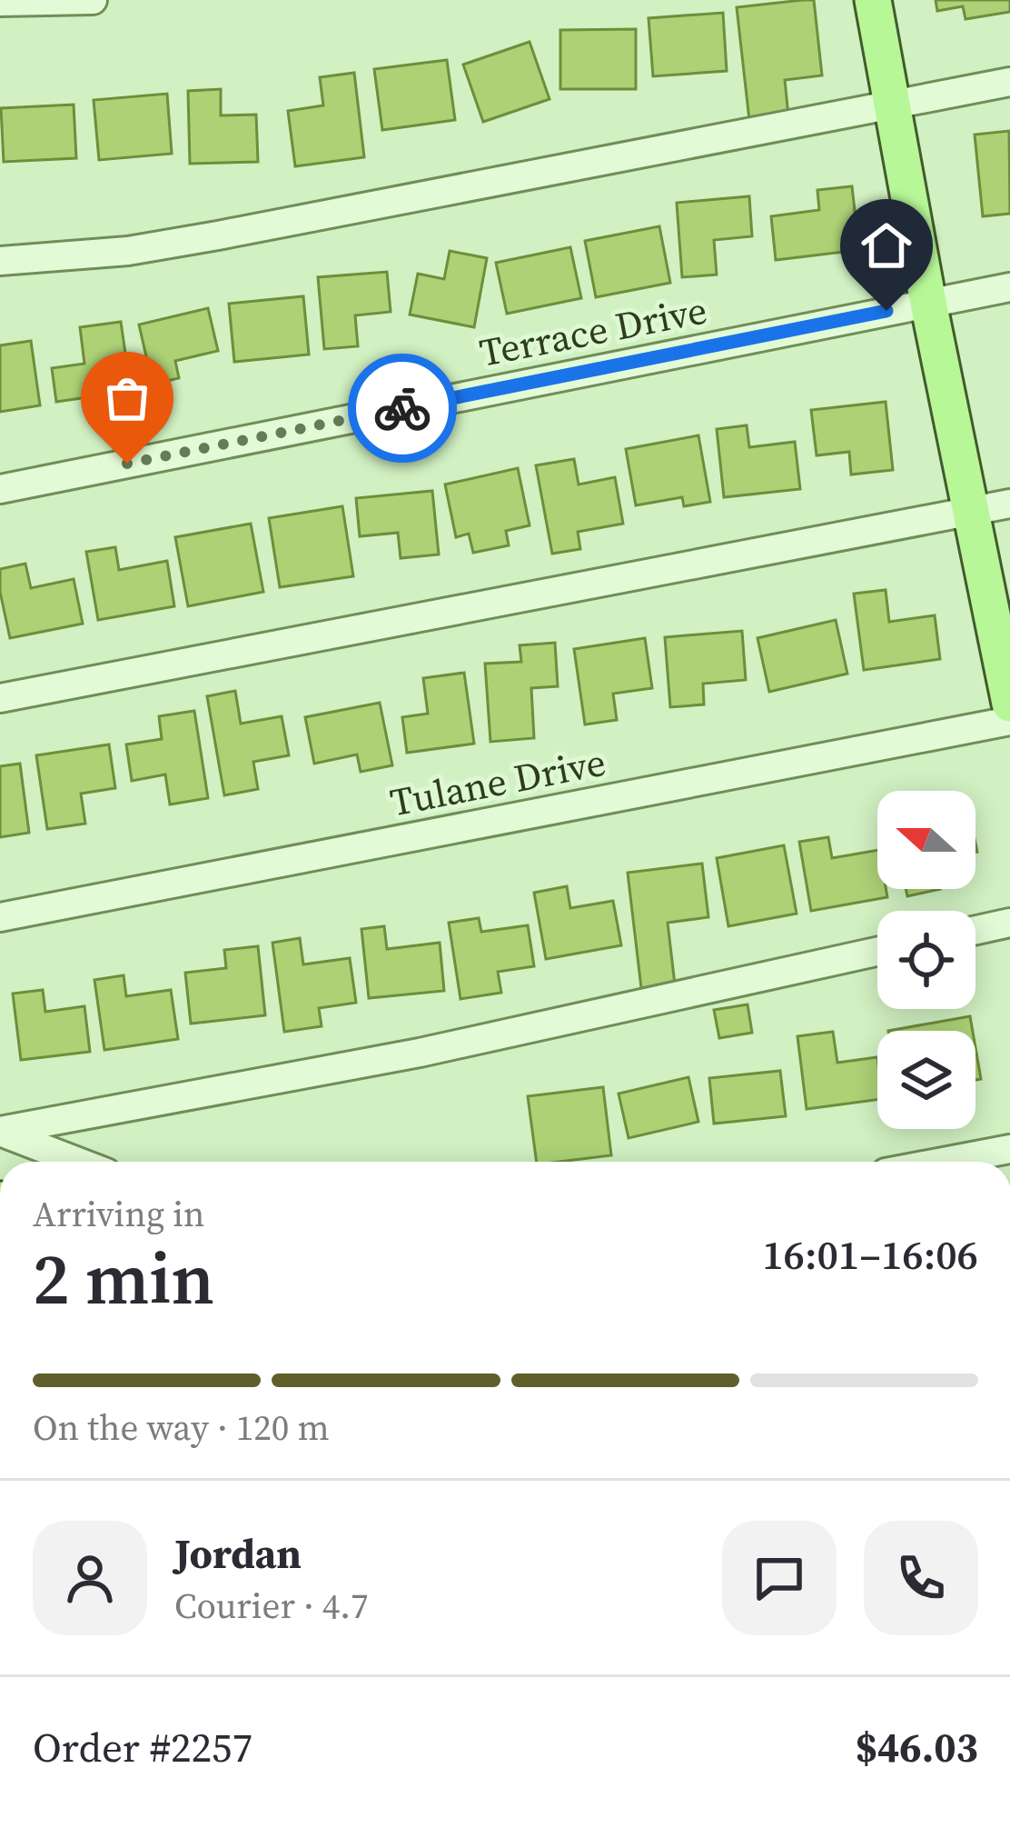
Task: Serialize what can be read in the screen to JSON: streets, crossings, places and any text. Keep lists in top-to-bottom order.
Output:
{
  "streets": {
    "street": ["Terrace Drive", "Tulane Drive"]
  },
  "north": "left",
  "page": {
    "heading": ["2 min", "Arriving in", "16:01–16:06"],
    "panel": [
      "Jordan",
      "Courier · 4.7",
      "Order #2257",
      "$46.03"
    ],
    "bar": "On the way · 120 m"
  }
}
